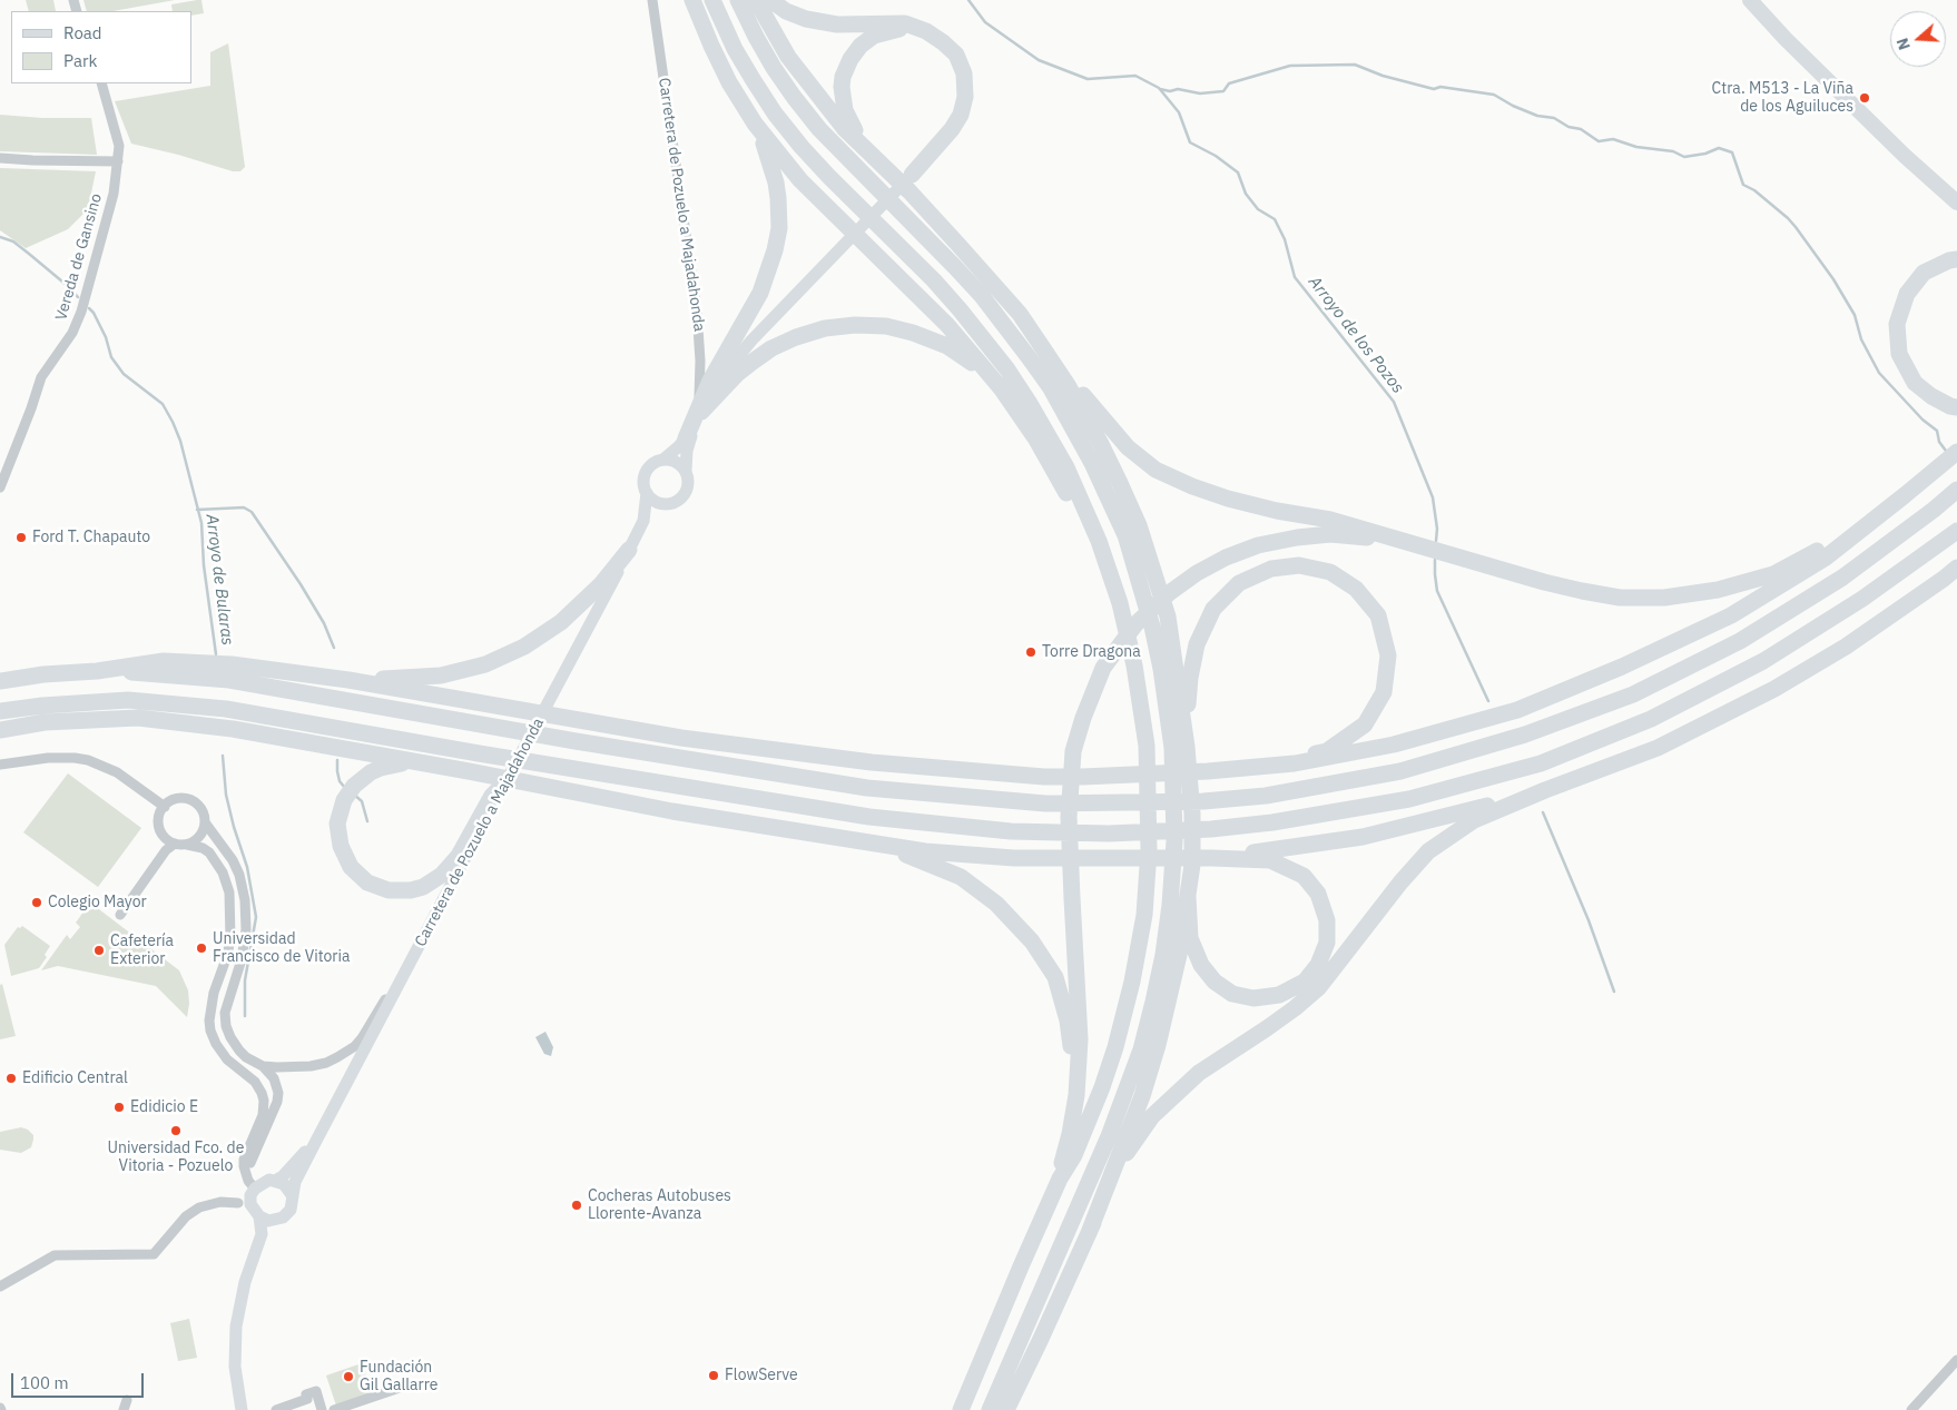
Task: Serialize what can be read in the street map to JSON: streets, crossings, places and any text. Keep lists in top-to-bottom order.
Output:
{
  "streets": {
    "street": ["Carretera de Pozuelo a Majadahonda", "Vereda de Gansino"]
  },
  "water": ["Arroyo de los Pozos", "Arroyo de Bularas"],
  "places": [
    "Ctra. M513 - La Viña de los Aguiluces",
    "Ford T. Chapauto",
    "Torre Dragona",
    "Colegio Mayor",
    "Universidad Francisco de Vitoria",
    "Cafetería Exterior",
    "Edificio Central",
    "Edidicio E",
    "Universidad Fco. de Vitoria - Pozuelo",
    "Cocheras Autobuses Llorente-Avanza",
    "FlowServe",
    "Fundación Gil Gallarre"
  ],
  "legend": ["Road", "Park"],
  "scale_bar": "100 m",
  "north": "left"
}
